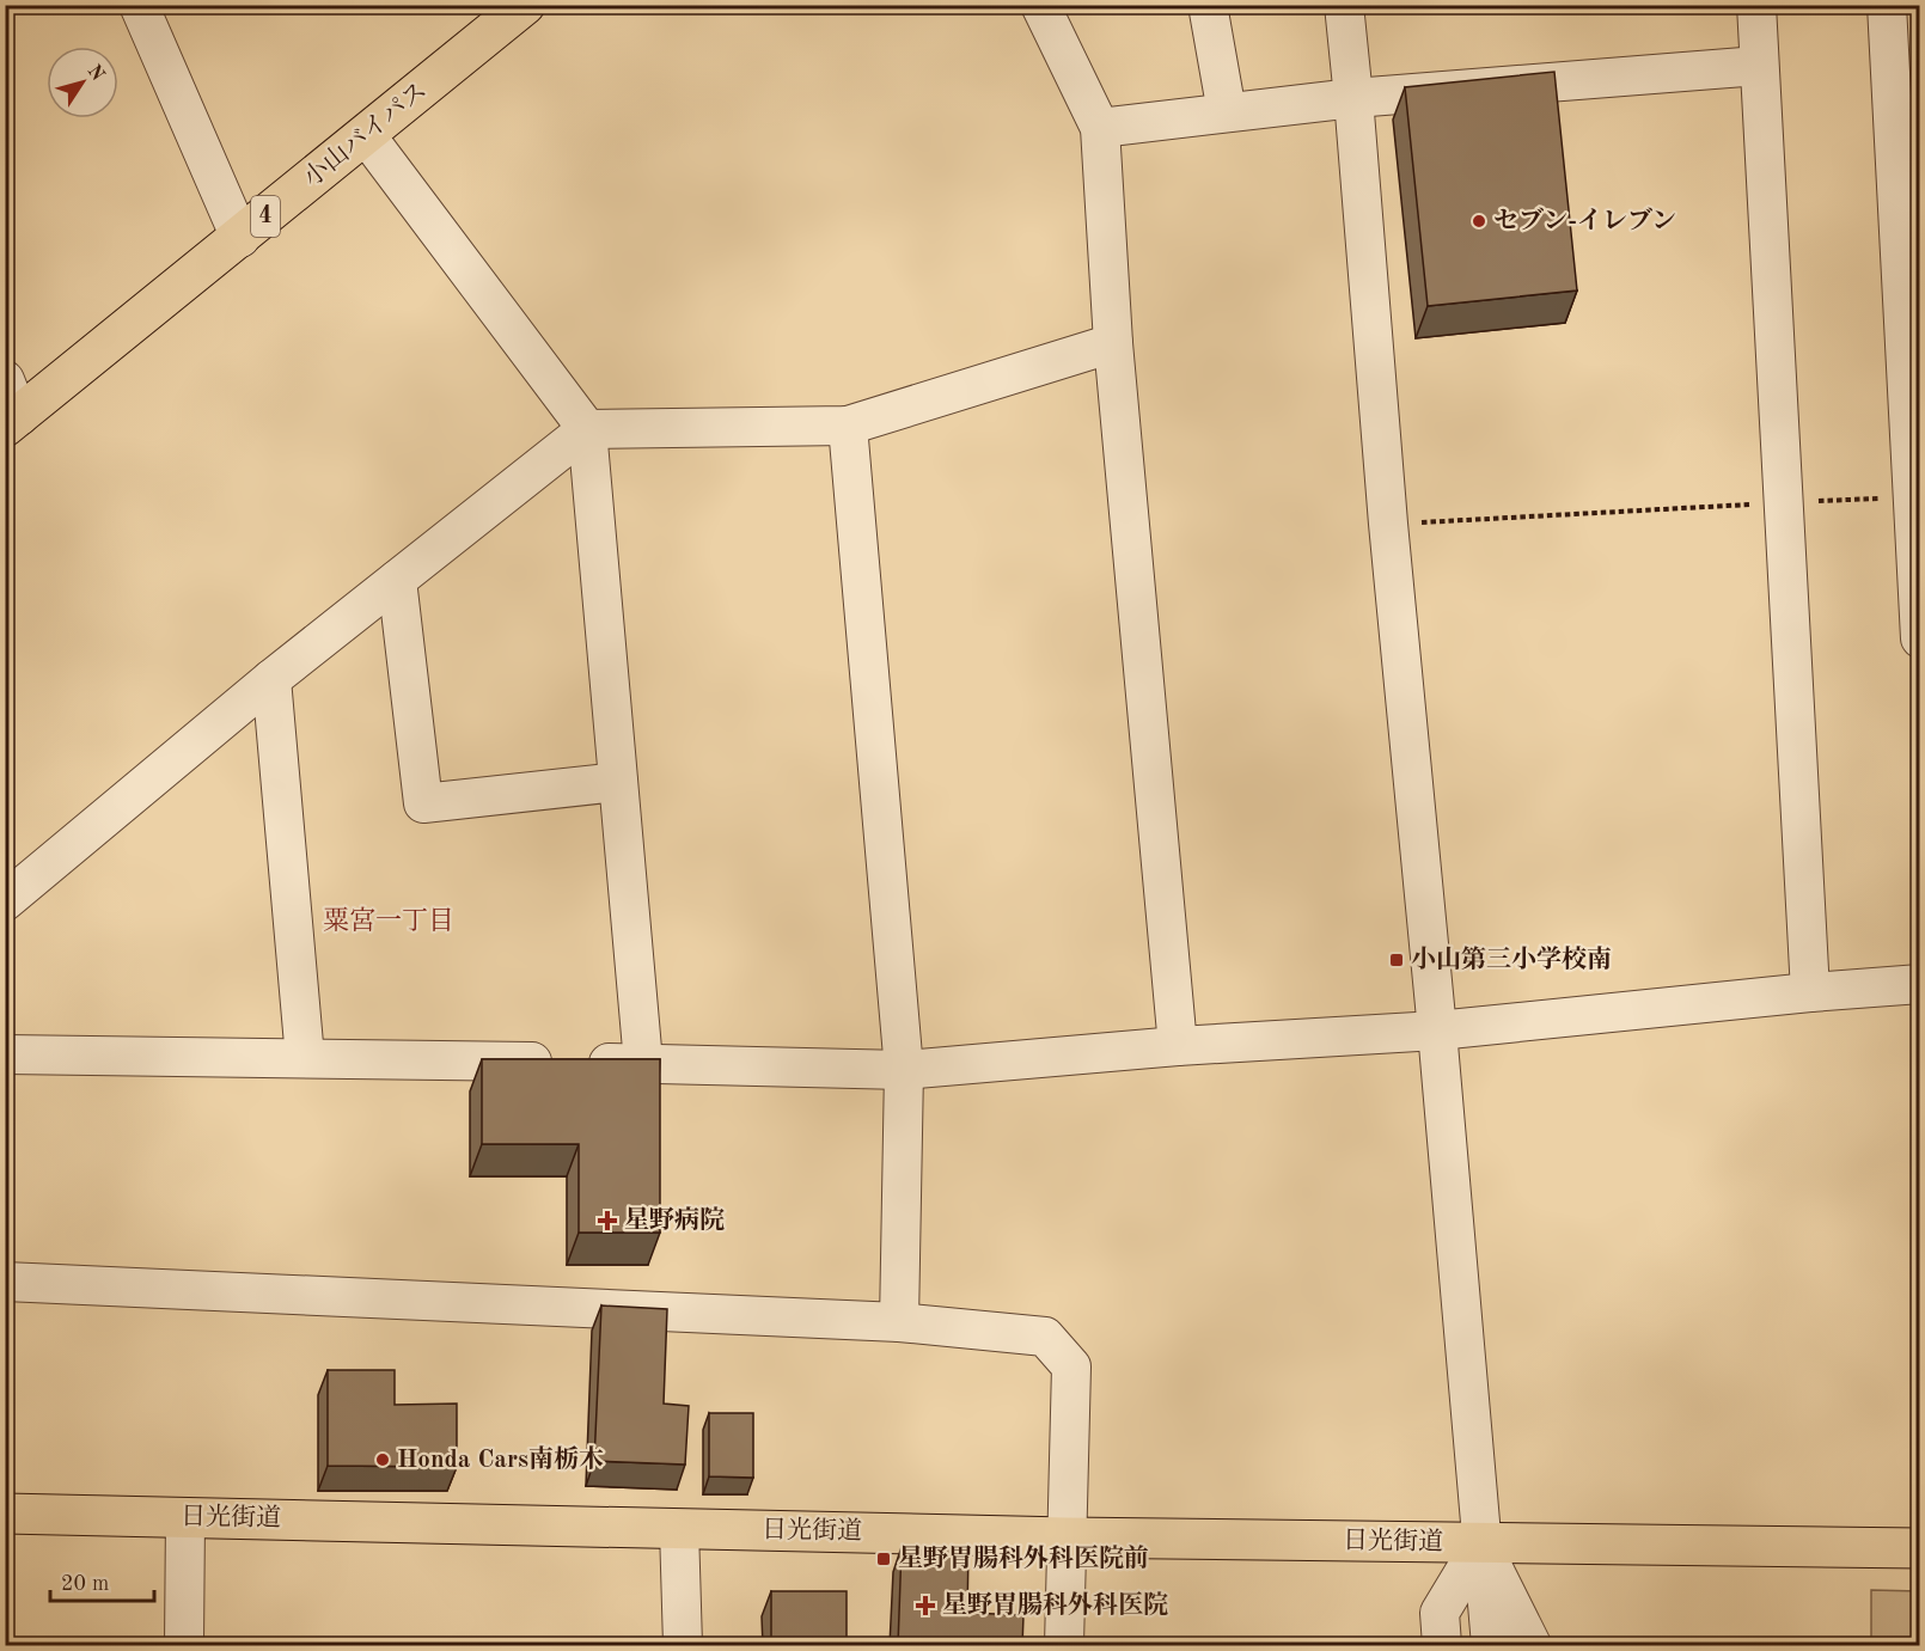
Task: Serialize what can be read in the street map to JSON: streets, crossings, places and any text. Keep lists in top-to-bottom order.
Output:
{
  "streets": {
    "main road": ["小山バイパス", "4", "日光街道"]
  },
  "districts": ["粟宮一丁目"],
  "places": {
    "other": ["セブン-イレブン", "Honda Cars南栃木"],
    "transit": ["小山第三小学校南", "星野胃腸科外科医院前"],
    "health": ["星野病院", "星野胃腸科外科医院"]
  },
  "scale_bar": "20 m",
  "north": "top right"
}
